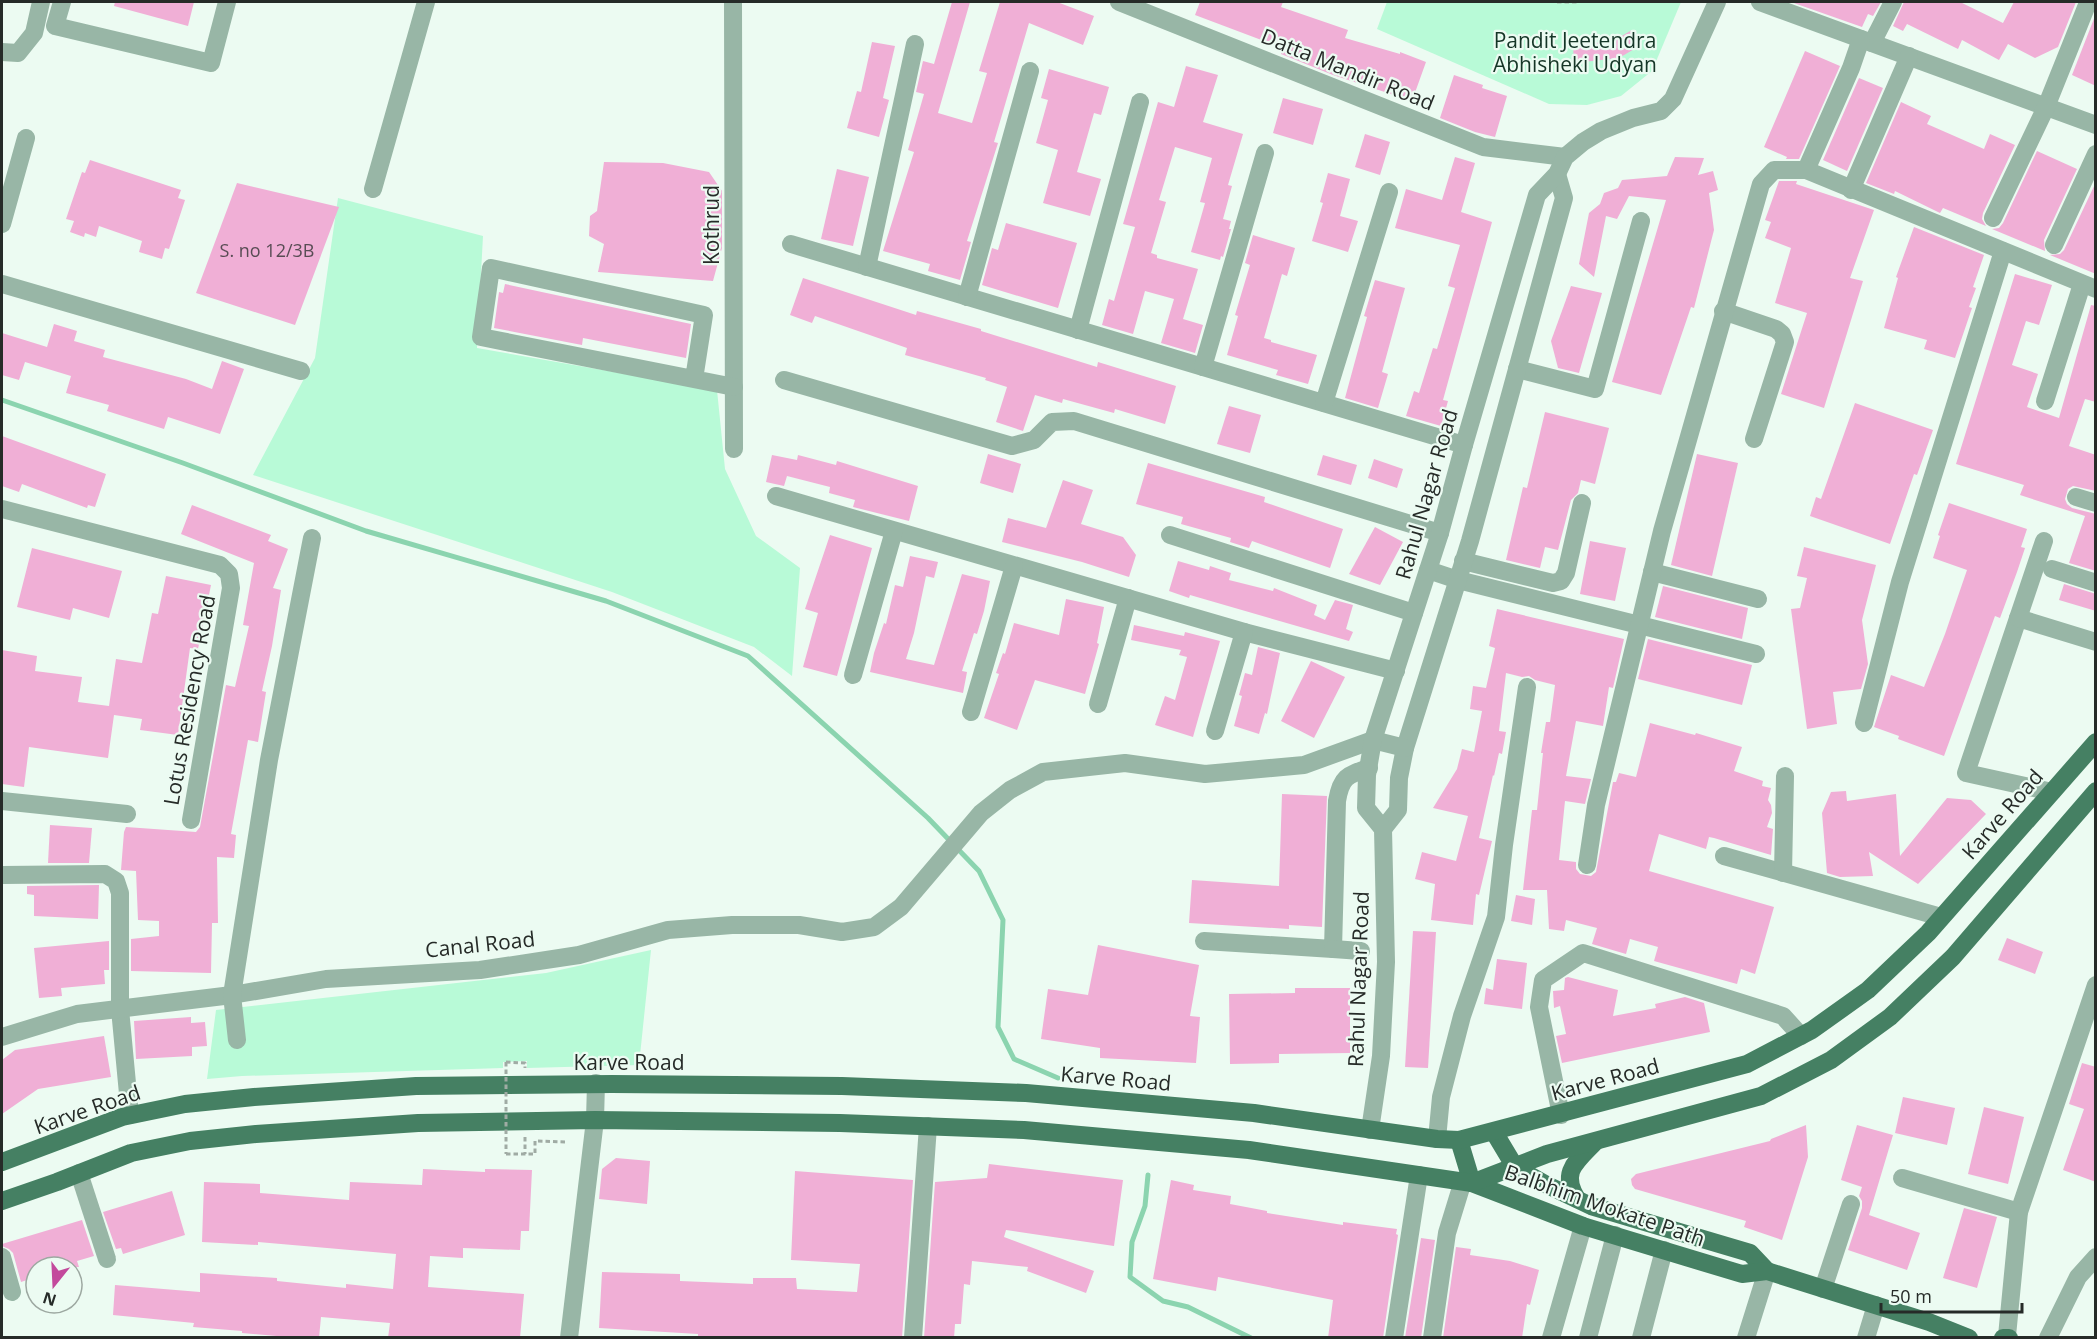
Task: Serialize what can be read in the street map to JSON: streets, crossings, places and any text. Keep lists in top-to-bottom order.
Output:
{
  "streets": {
    "main road": ["Karve Road", "Balbhim Mokate Path"],
    "street": [
      "Datta Mandir Road",
      "Kothrud",
      "Rahul Nagar Road",
      "Lotus Residency Road",
      "Canal Road"
    ]
  },
  "crossings": [
    ["Datta Mandir Road", "Rahul Nagar Road"],
    ["Rahul Nagar Road", "Karve Road"],
    ["Rahul Nagar Road", "Canal Road"],
    ["Karve Road", "Balbhim Mokate Path"]
  ],
  "parks": ["Pandit Jeetendra Abhisheki Udyan"],
  "house_numbers": ["S. no 12/3B"],
  "scale_bar": "50 m",
  "north": "bottom"
}
